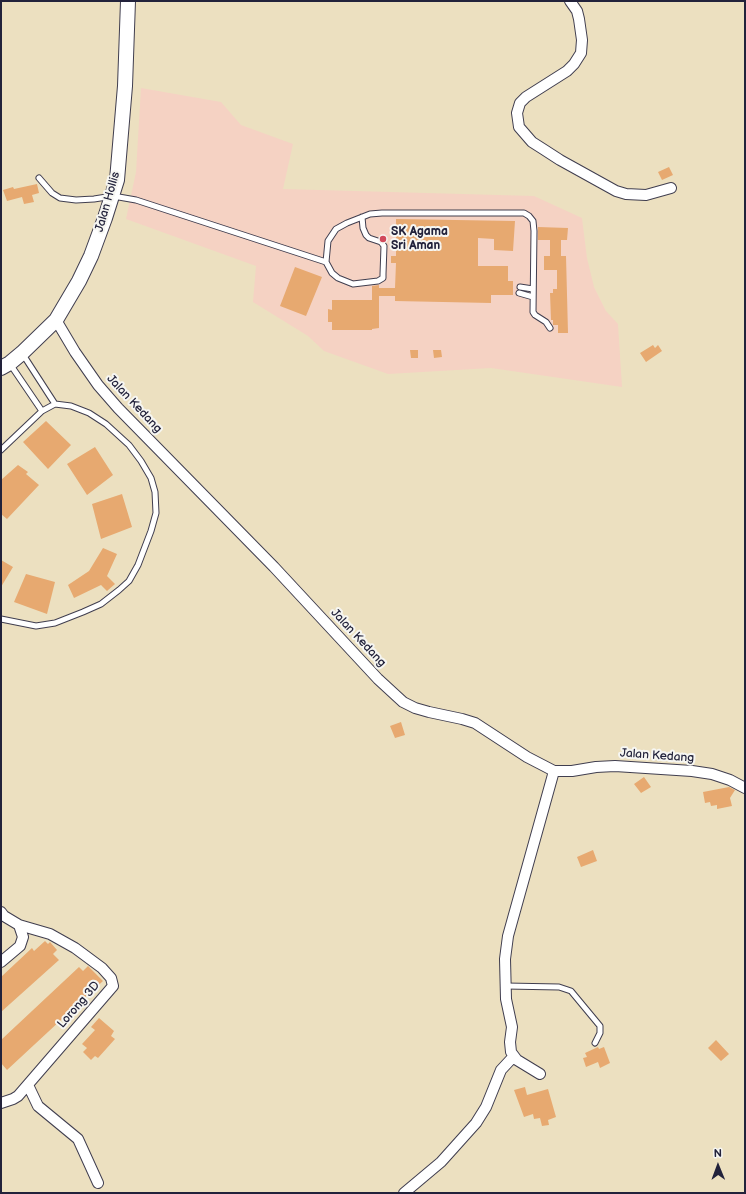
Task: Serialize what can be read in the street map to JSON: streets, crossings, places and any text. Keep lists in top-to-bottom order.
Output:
{
  "streets": {
    "main road": ["Jalan Hollis"],
    "street": ["Jalan Kedang", "Lorong 3D"]
  },
  "crossings": [
    ["Jalan Hollis", "Jalan Kedang"]
  ],
  "places": ["SK Agama Sri Aman"],
  "north": "top"
}
